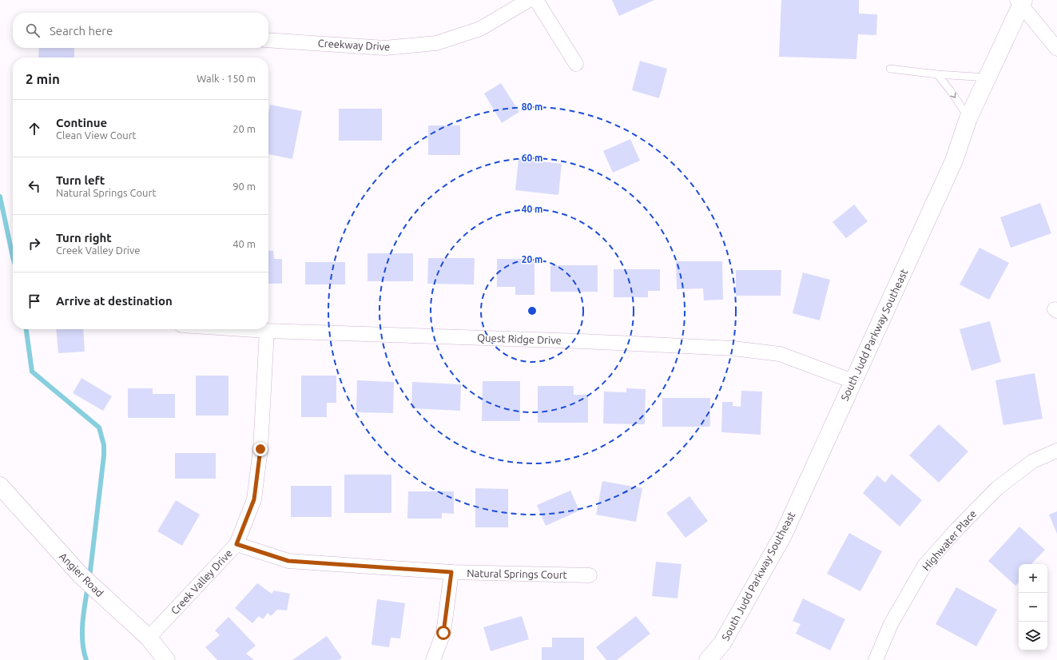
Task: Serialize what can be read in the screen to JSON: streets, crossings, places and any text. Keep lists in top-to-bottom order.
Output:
{
  "streets": {
    "main road": ["South Judd Parkway Southeast", "Angier Road"],
    "street": [
      "Creekway Drive",
      "Quest Ridge Drive",
      "Highwater Place",
      "Natural Springs Court",
      "Creek Valley Drive"
    ]
  },
  "crossings": [
    ["South Judd Parkway Southeast", "Quest Ridge Drive"],
    ["Quest Ridge Drive", "Creek Valley Drive"],
    ["Natural Springs Court", "Creek Valley Drive"],
    ["Angier Road", "Creek Valley Drive"]
  ],
  "page": {
    "search": "Search here",
    "heading": ["2 min", "Walk · 150 m"],
    "list": [
      ["Continue", "Clean View Court", "20 m"],
      ["Turn left", "Natural Springs Court", "90 m"],
      ["Turn right", "Creek Valley Drive", "40 m"],
      "Arrive at destination"
    ],
    "map_buttons": ["+", "−"]
  },
  "rings": [
    "80 m",
    "60 m",
    "40 m",
    "20 m"
  ]
}
